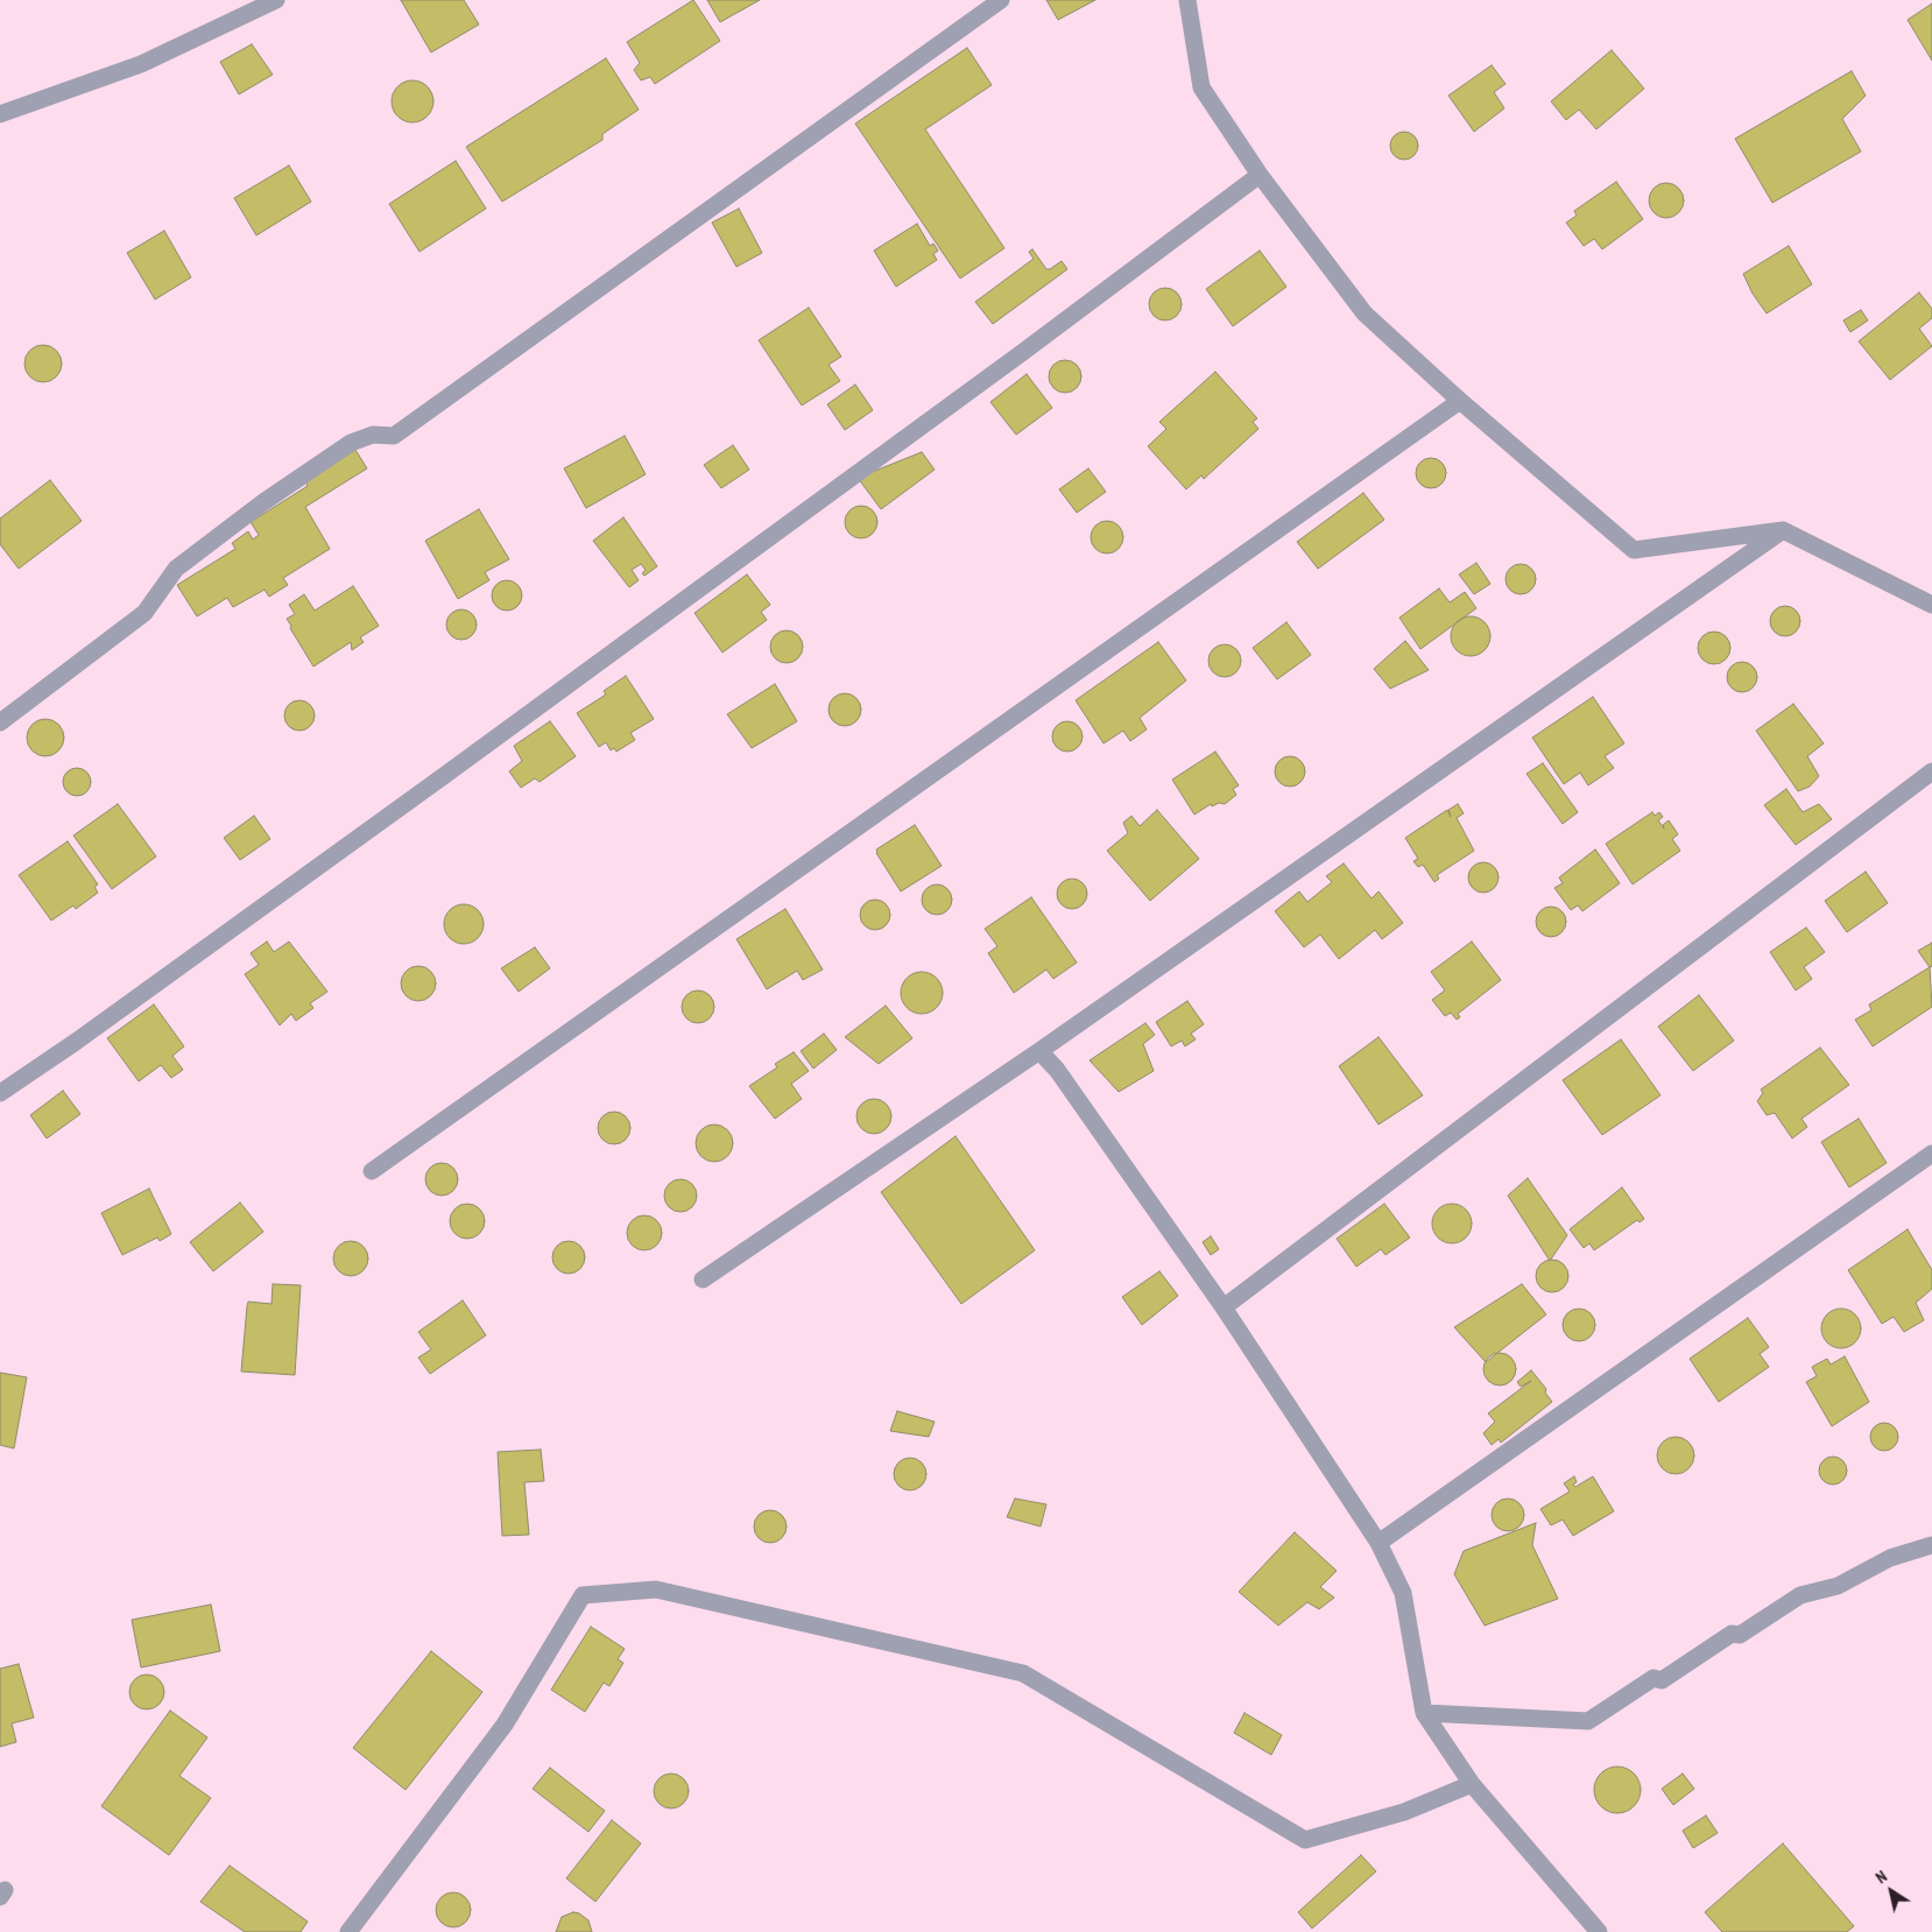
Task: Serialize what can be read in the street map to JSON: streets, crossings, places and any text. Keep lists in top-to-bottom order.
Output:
{
  "north": "top left"
}
